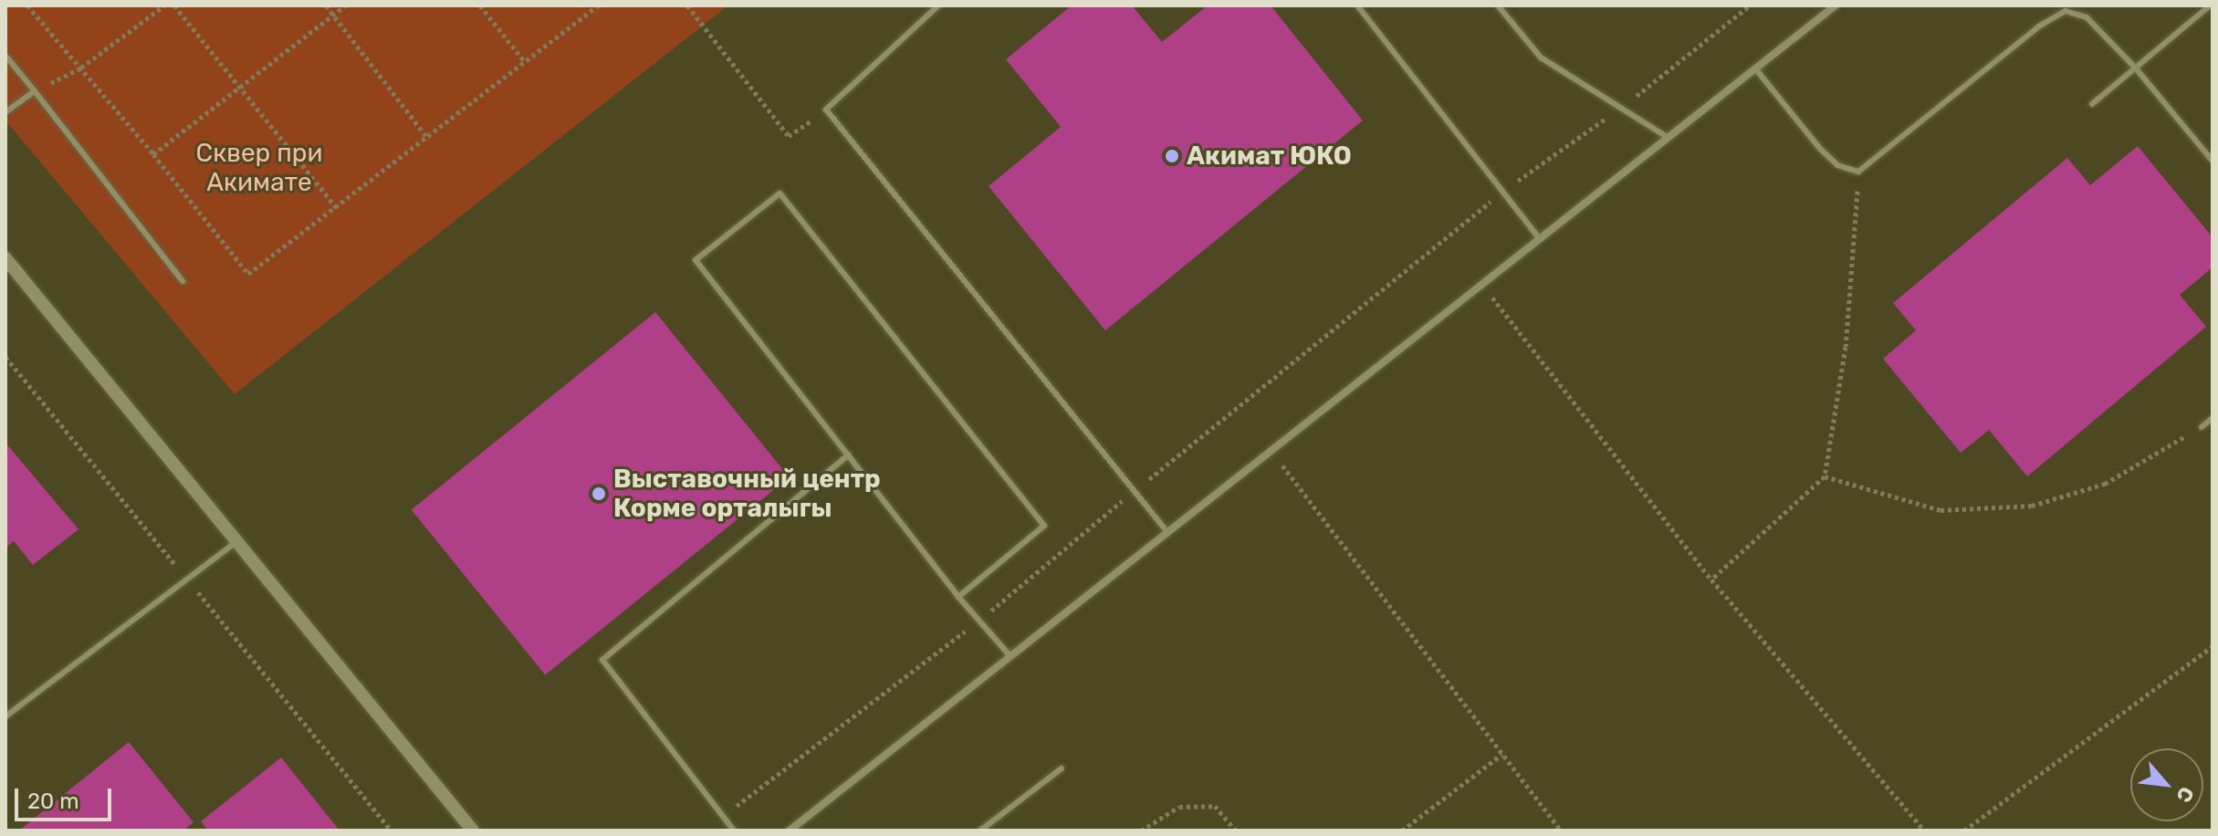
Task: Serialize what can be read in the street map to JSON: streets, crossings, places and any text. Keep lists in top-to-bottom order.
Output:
{
  "parks": ["Сквер при Акимате"],
  "places": ["Акимат ЮКО", "Выставочный центр Корме орталыгы"],
  "scale_bar": "20 m",
  "north": "bottom right"
}
